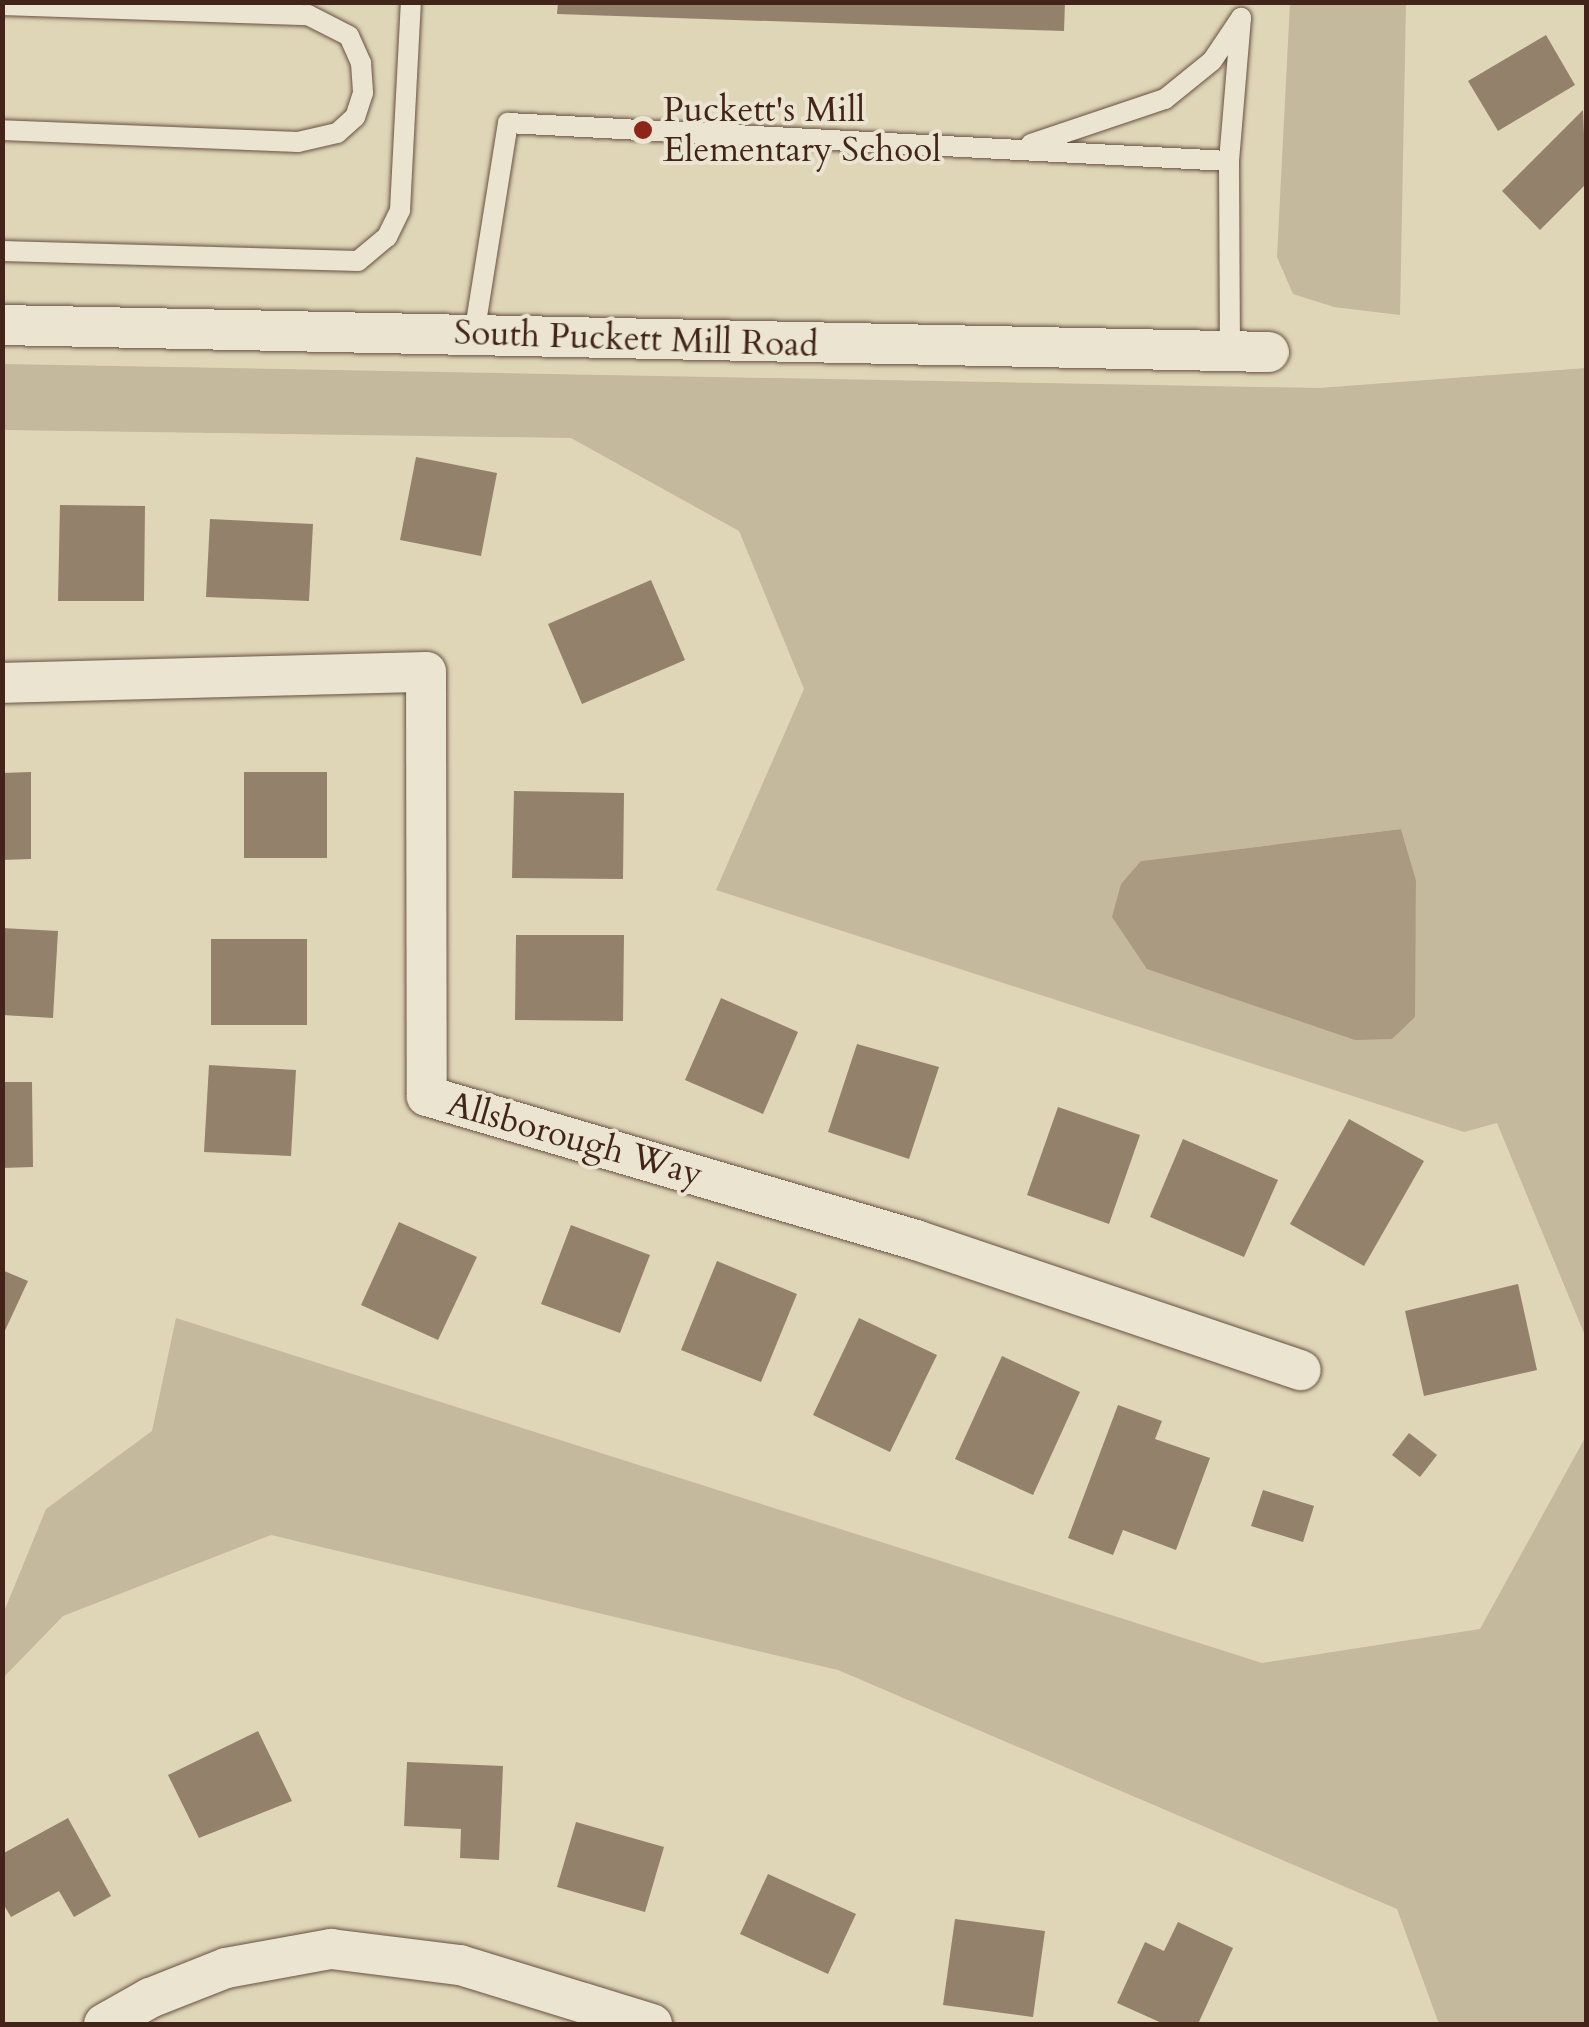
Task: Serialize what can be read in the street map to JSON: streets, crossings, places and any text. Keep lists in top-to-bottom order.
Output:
{
  "streets": {
    "street": ["South Puckett Mill Road", "Allsborough Way"]
  },
  "places": ["Puckett's Mill Elementary School"]
}
